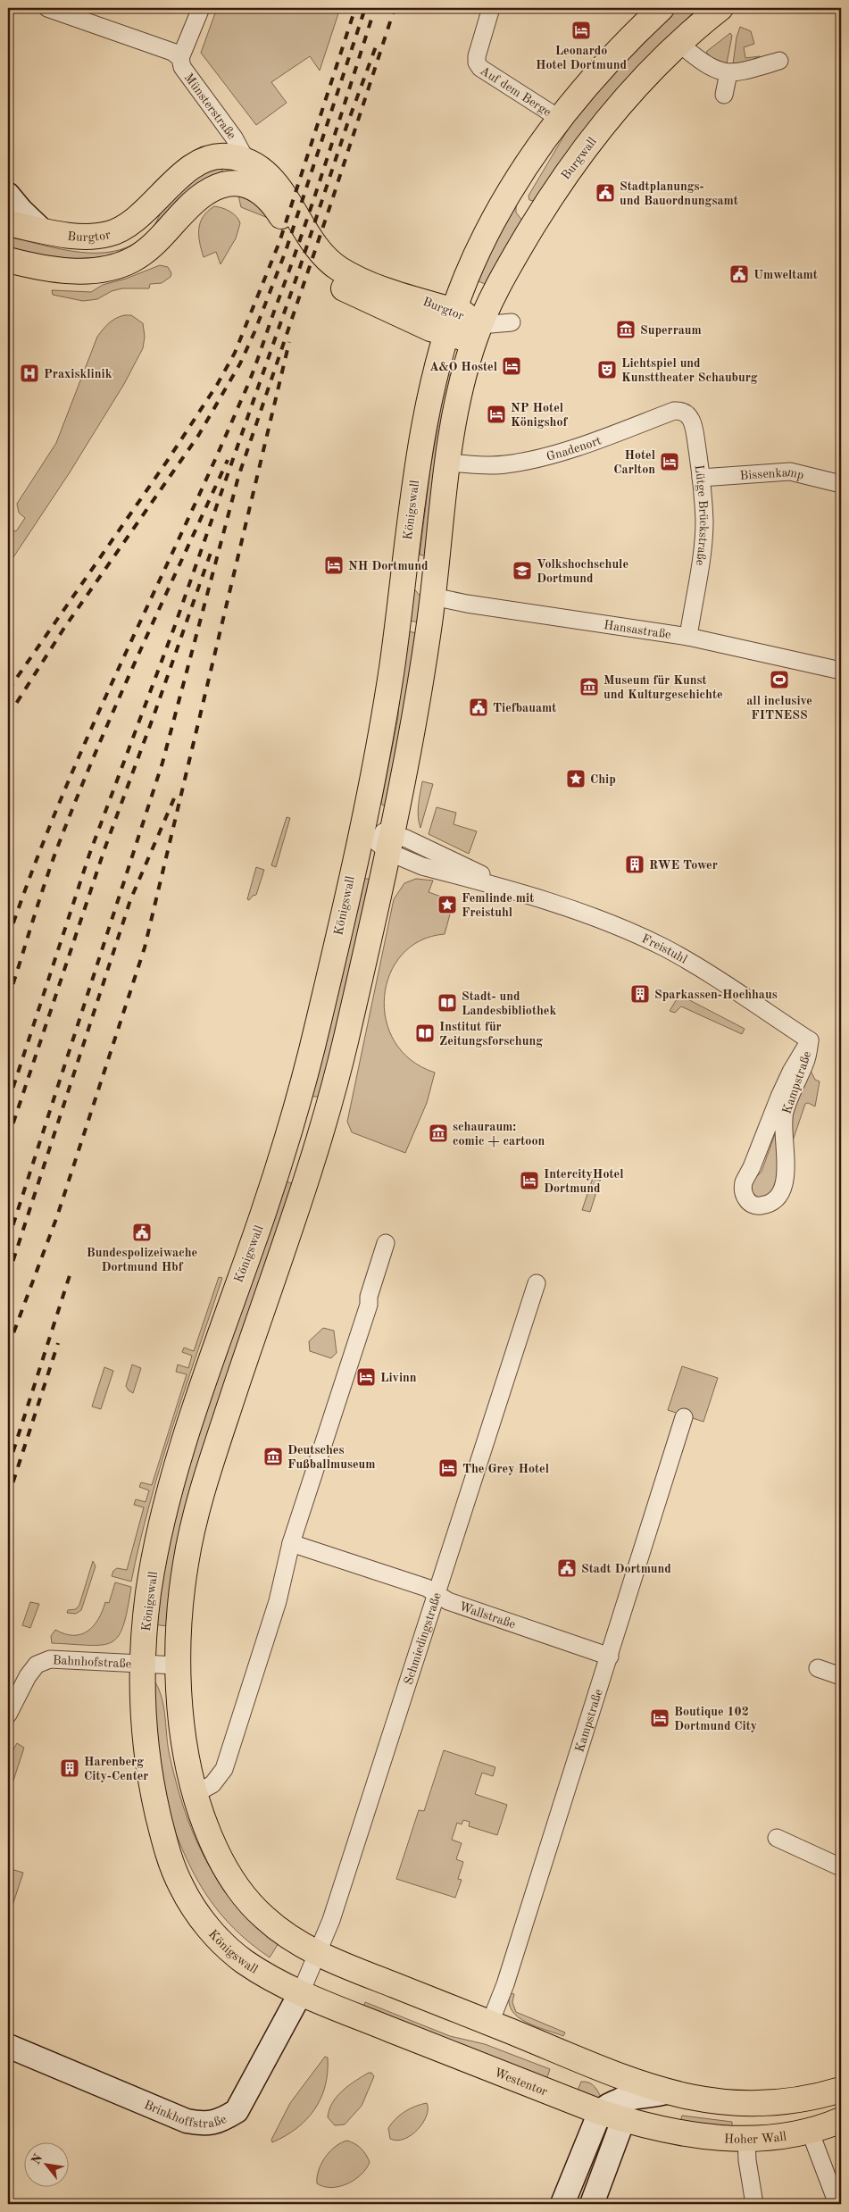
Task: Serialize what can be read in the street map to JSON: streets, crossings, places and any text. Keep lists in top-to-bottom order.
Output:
{
  "streets": {
    "main road": [
      "Burgwall",
      "Burgtor",
      "Königswall",
      "Westentor",
      "Hoher Wall"
    ],
    "street": [
      "Auf dem Berge",
      "Münsterstraße",
      "Gnadenort",
      "Bissenkamp",
      "Lütge Brückstraße",
      "Hansastraße",
      "Freistuhl",
      "Kampstraße",
      "Wallstraße",
      "Schmiedingstraße",
      "Bahnhofstraße",
      "Brinkhoffstraße"
    ]
  },
  "crossings": [
    ["Münsterstraße", "Burgtor"],
    ["Burgwall", "Burgtor"],
    ["Burgtor", "Königswall"],
    ["Gnadenort", "Lütge Brückstraße"],
    ["Bissenkamp", "Lütge Brückstraße"],
    ["Königswall", "Freistuhl"],
    ["Königswall", "Schmiedingstraße"],
    ["Königswall", "Bahnhofstraße"],
    ["Königswall", "Westentor"],
    ["Königswall", "Brinkhoffstraße"],
    ["Lütge Brückstraße", "Hansastraße"],
    ["Freistuhl", "Kampstraße"],
    ["Kampstraße", "Wallstraße"],
    ["Kampstraße", "Westentor"],
    ["Wallstraße", "Schmiedingstraße"],
    ["Schmiedingstraße", "Westentor"],
    ["Schmiedingstraße", "Brinkhoffstraße"],
    ["Westentor", "Hoher Wall"]
  ],
  "places": {
    "hotel": [
      "Leonardo Hotel Dortmund",
      "A&O Hostel",
      "NP Hotel Königshof",
      "Hotel Carlton",
      "NH Dortmund",
      "IntercityHotel Dortmund",
      "Livinn",
      "The Grey Hotel",
      "Boutique 102 Dortmund City"
    ],
    "public building": [
      "Stadtplanungs- und Bauordnungsamt",
      "Umweltamt",
      "Tiefbauamt",
      "Bundespolizeiwache Dortmund Hbf",
      "Stadt Dortmund"
    ],
    "museum": [
      "Superraum",
      "Museum für Kunst und Kulturgeschichte",
      "schauraum: comic + cartoon",
      "Deutsches Fußballmuseum"
    ],
    "theatre": ["Lichtspiel und Kunsttheater Schauburg"],
    "hospital": ["Praxisklinik"],
    "school or university": ["Volkshochschule Dortmund"],
    "sports": ["all inclusive FITNESS"],
    "place": ["Chip", "Femlinde mit Freistuhl"],
    "building": ["RWE Tower", "Sparkassen-Hochhaus", "Harenberg City-Center"],
    "library": ["Stadt- und Landesbibliothek", "Institut für Zeitungsforschung"]
  },
  "north": "top left"
}
